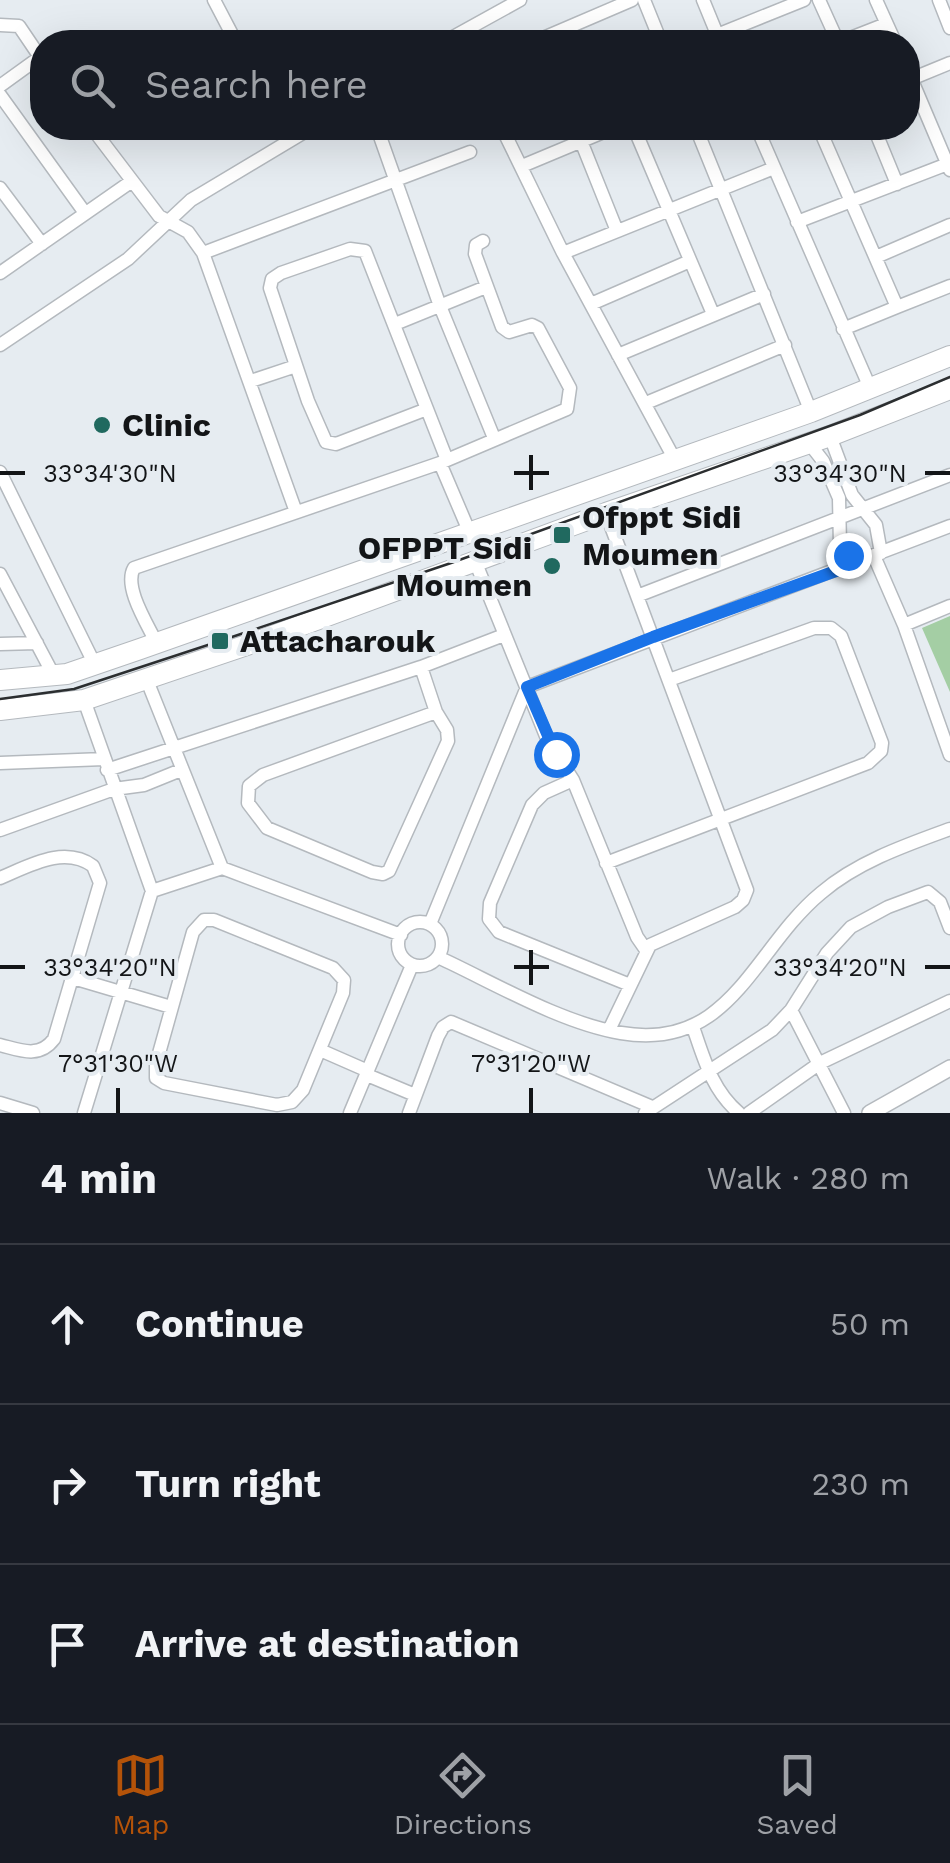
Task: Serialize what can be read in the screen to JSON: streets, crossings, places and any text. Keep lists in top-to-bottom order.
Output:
{
  "places": {
    "other": ["Clinic", "OFPPT Sidi Moumen"],
    "transit": ["Ofppt Sidi Moumen", "Attacharouk"]
  },
  "page": {
    "search": "Search here",
    "heading": ["4 min", "Walk · 280 m"],
    "list": [
      ["Continue", "50 m"],
      ["Turn right", "230 m"],
      "Arrive at destination"
    ],
    "nav": ["Map", "Directions", "Saved"]
  },
  "coordinates": [
    "33°34'30\"N",
    "33°34'20\"N",
    "7°31'30\"W",
    "7°31'20\"W"
  ]
}
